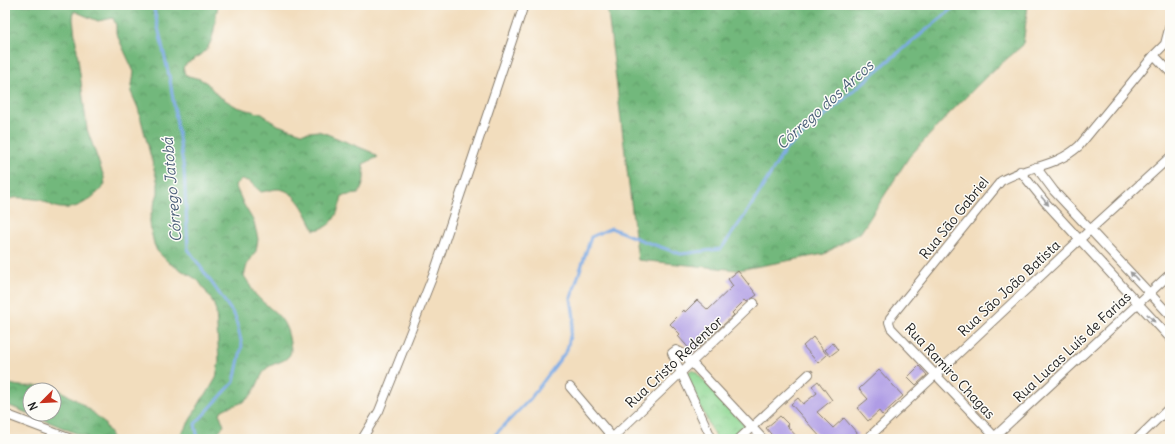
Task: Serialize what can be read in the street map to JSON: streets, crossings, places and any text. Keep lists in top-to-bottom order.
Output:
{
  "streets": {
    "street": [
      "Rua São Gabriel",
      "Rua São João Batista",
      "Rua Lucas Luís de Farias",
      "Rua Cristo Redentor",
      "Rua Ramiro Chagas"
    ]
  },
  "crossings": [
    ["Rua São Gabriel", "Rua Ramiro Chagas"],
    ["Rua São João Batista", "Rua Ramiro Chagas"],
    ["Rua Lucas Luís de Farias", "Rua Ramiro Chagas"]
  ],
  "water": ["Córrego dos Arcos", "Córrego Jatobá"],
  "north": "bottom left"
}
